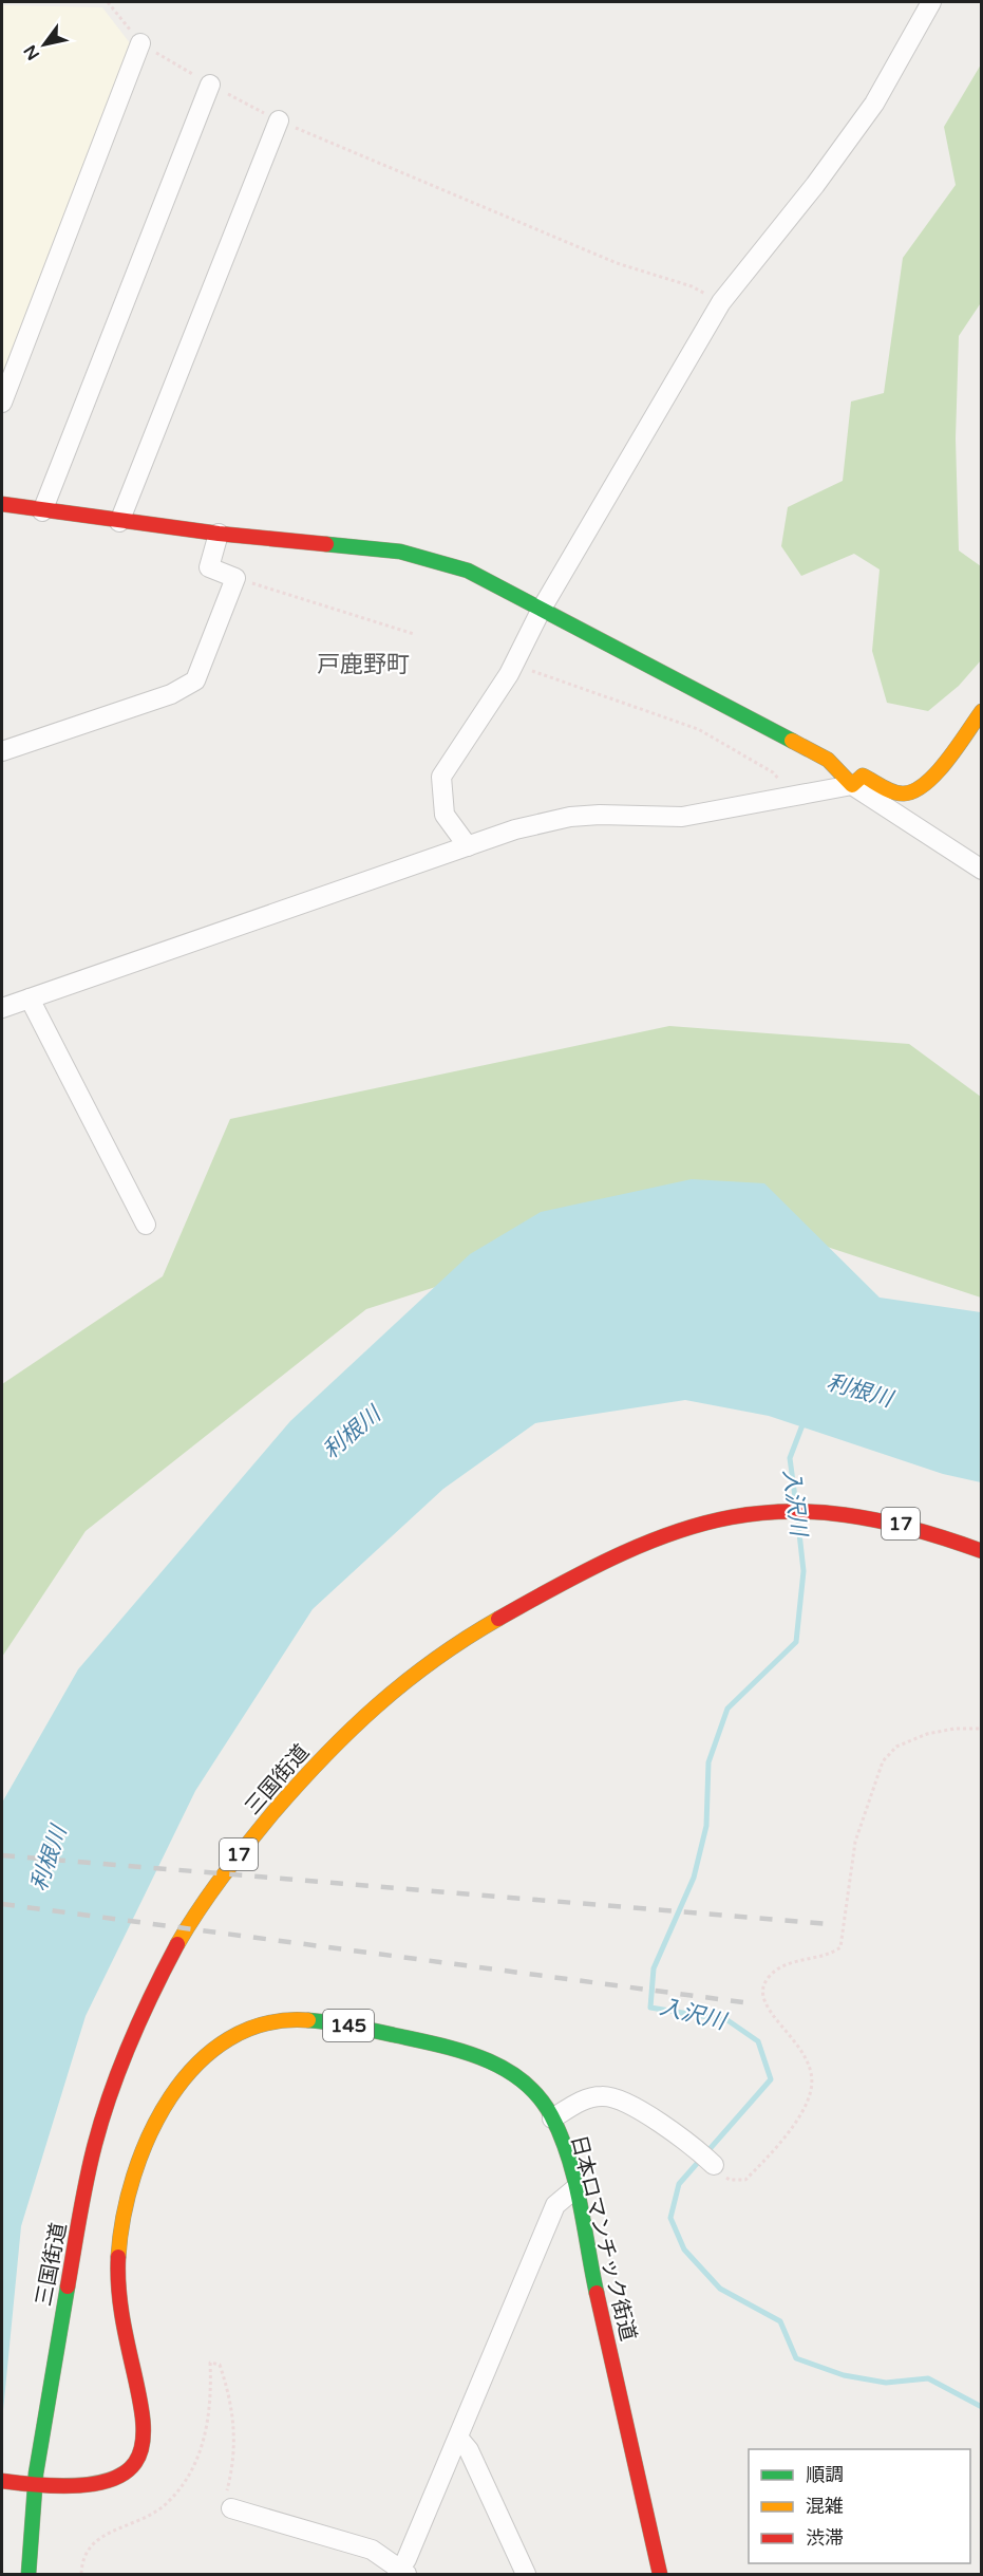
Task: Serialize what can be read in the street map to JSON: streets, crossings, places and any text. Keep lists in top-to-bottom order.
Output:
{
  "streets": {
    "main road": [
      "17",
      "三国街道",
      "145",
      "日本ロマンチック街道"
    ]
  },
  "crossings": [
    ["17", "三国街道"],
    ["17", "日本ロマンチック街道"],
    ["三国街道", "日本ロマンチック街道"]
  ],
  "districts": ["戸鹿野町"],
  "water": ["利根川", "入沢川"],
  "legend": ["順調", "混雑", "渋滞"],
  "north": "bottom left"
}
